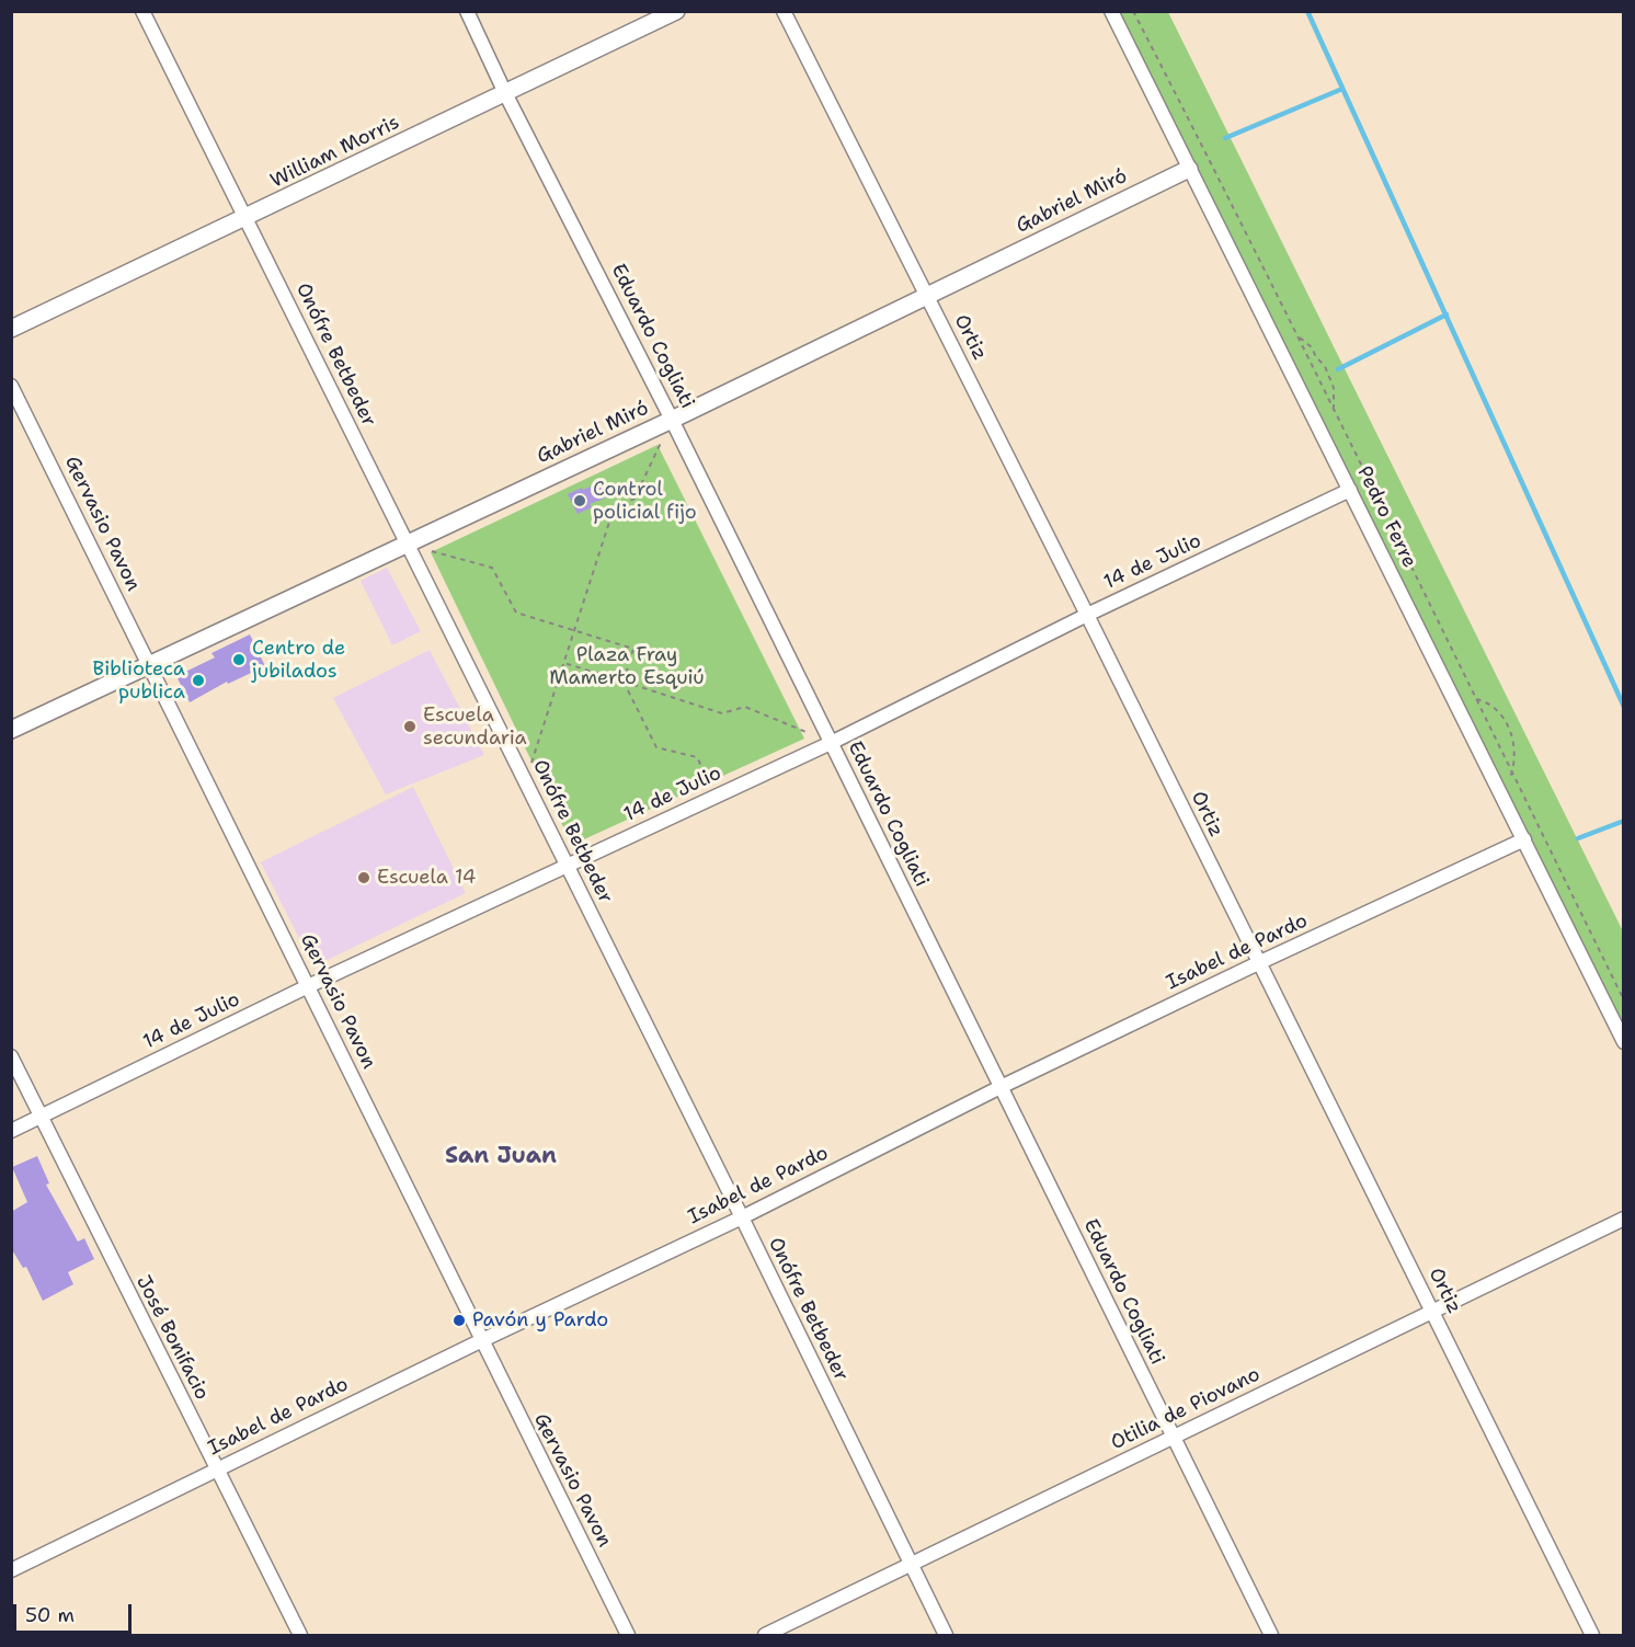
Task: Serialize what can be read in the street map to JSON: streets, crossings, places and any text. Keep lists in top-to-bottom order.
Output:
{
  "streets": {
    "street": [
      "William Morris",
      "Gabriel Miró",
      "Eduardo Cogliati",
      "Ortiz",
      "Onófre Betbeder",
      "Pedro Ferre",
      "Gervasio Pavon",
      "14 de Julio",
      "Isabel de Pardo",
      "José Bonifacio",
      "Otilia de Piovano"
    ]
  },
  "crossings": [
    ["William Morris", "Eduardo Cogliati"],
    ["William Morris", "Onófre Betbeder"],
    ["Gabriel Miró", "Eduardo Cogliati"],
    ["Gabriel Miró", "Ortiz"],
    ["Gabriel Miró", "Onófre Betbeder"],
    ["Gabriel Miró", "Pedro Ferre"],
    ["Gabriel Miró", "Gervasio Pavon"],
    ["Eduardo Cogliati", "14 de Julio"],
    ["Eduardo Cogliati", "Isabel de Pardo"],
    ["Eduardo Cogliati", "Otilia de Piovano"],
    ["Ortiz", "14 de Julio"],
    ["Ortiz", "Isabel de Pardo"],
    ["Ortiz", "Otilia de Piovano"],
    ["Onófre Betbeder", "14 de Julio"],
    ["Onófre Betbeder", "Isabel de Pardo"],
    ["Onófre Betbeder", "Otilia de Piovano"],
    ["Pedro Ferre", "14 de Julio"],
    ["Pedro Ferre", "Isabel de Pardo"],
    ["Gervasio Pavon", "14 de Julio"],
    ["Gervasio Pavon", "Isabel de Pardo"],
    ["14 de Julio", "José Bonifacio"],
    ["Isabel de Pardo", "José Bonifacio"]
  ],
  "districts": ["San Juan"],
  "parks": ["Plaza Fray Mamerto Esquiú"],
  "places": [
    "Control policial fijo",
    "Centro de jubilados",
    "Biblioteca publica",
    "Escuela secundaria",
    "Escuela 14",
    "Pavón y Pardo"
  ],
  "scale_bar": "50 m"
}
